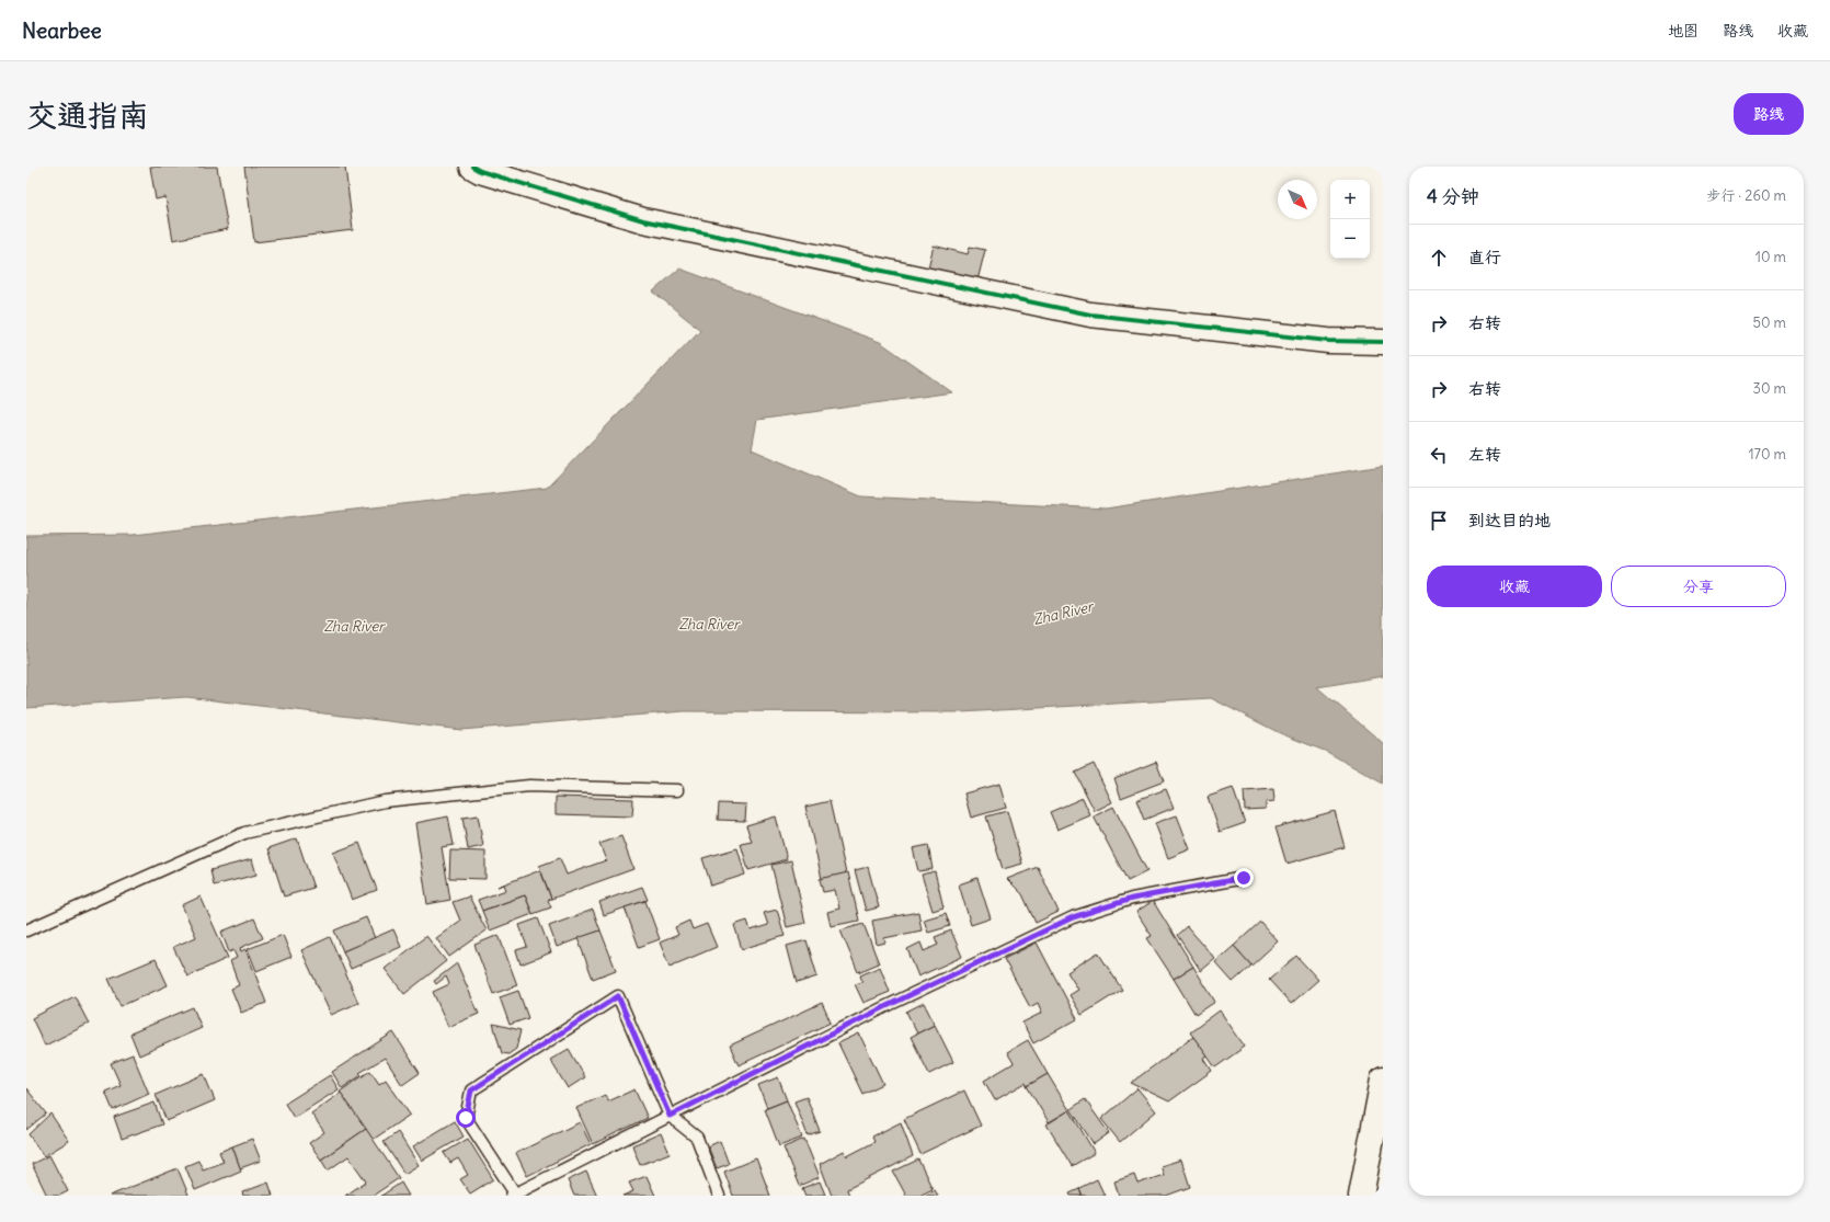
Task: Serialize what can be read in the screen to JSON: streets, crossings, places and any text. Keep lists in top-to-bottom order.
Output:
{
  "water": ["Zha River"],
  "north": "bottom right",
  "page": {
    "header": "Nearbee",
    "nav": ["地图", "路线", "收藏"],
    "buttons": [
      "路线",
      ["收藏", "分享"]
    ],
    "title": "交通指南",
    "heading": ["4 分钟", "步行 · 260 m"],
    "map_buttons": ["+", "−"],
    "list": [
      ["直行", "10 m"],
      ["右转", "50 m"],
      ["右转", "30 m"],
      ["左转", "170 m"],
      "到达目的地"
    ]
  }
}
